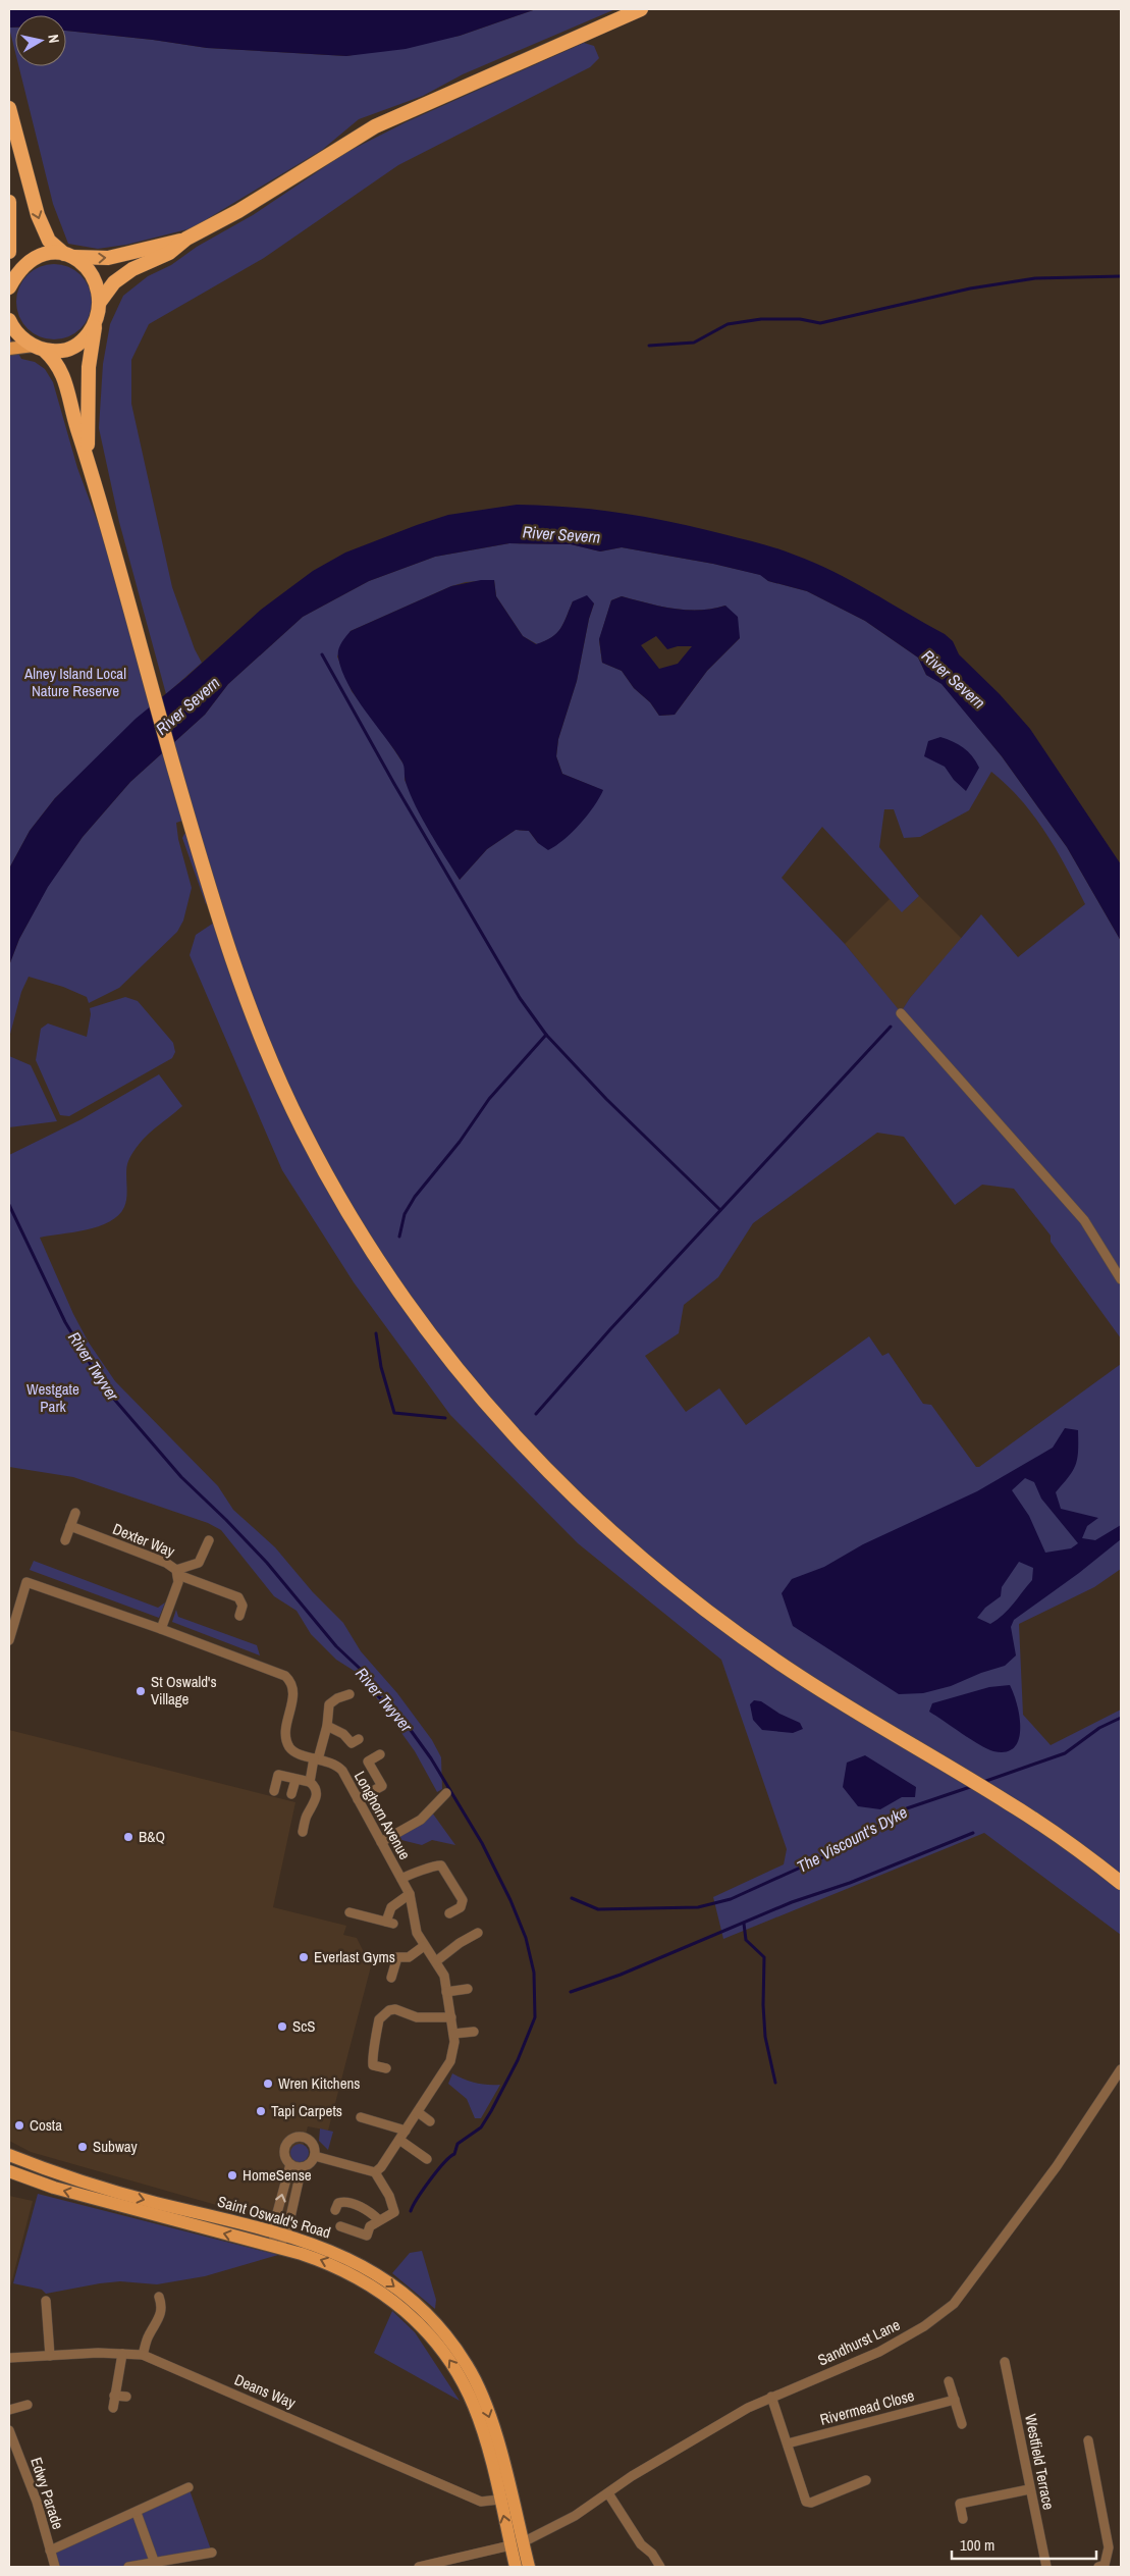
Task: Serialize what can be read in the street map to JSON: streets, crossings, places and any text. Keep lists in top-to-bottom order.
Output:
{
  "streets": {
    "main road": ["Saint Oswald's Road"],
    "street": [
      "Dexter Way",
      "Longhorn Avenue",
      "Sandhurst Lane",
      "Deans Way",
      "Rivermead Close",
      "Westfield Terrace",
      "Edwy Parade"
    ]
  },
  "crossings": [
    ["Dexter Way", "Longhorn Avenue"],
    ["Saint Oswald's Road", "Sandhurst Lane"],
    ["Saint Oswald's Road", "Deans Way"]
  ],
  "water": ["River Severn", "River Twyver", "The Viscount's Dyke"],
  "parks": ["Alney Island Local Nature Reserve", "Westgate Park"],
  "places": [
    "St Oswald's Village",
    "B&Q",
    "Everlast Gyms",
    "ScS",
    "Wren Kitchens",
    "Tapi Carpets",
    "Costa",
    "Subway",
    "HomeSense"
  ],
  "scale_bar": "100 m",
  "north": "right"
}
